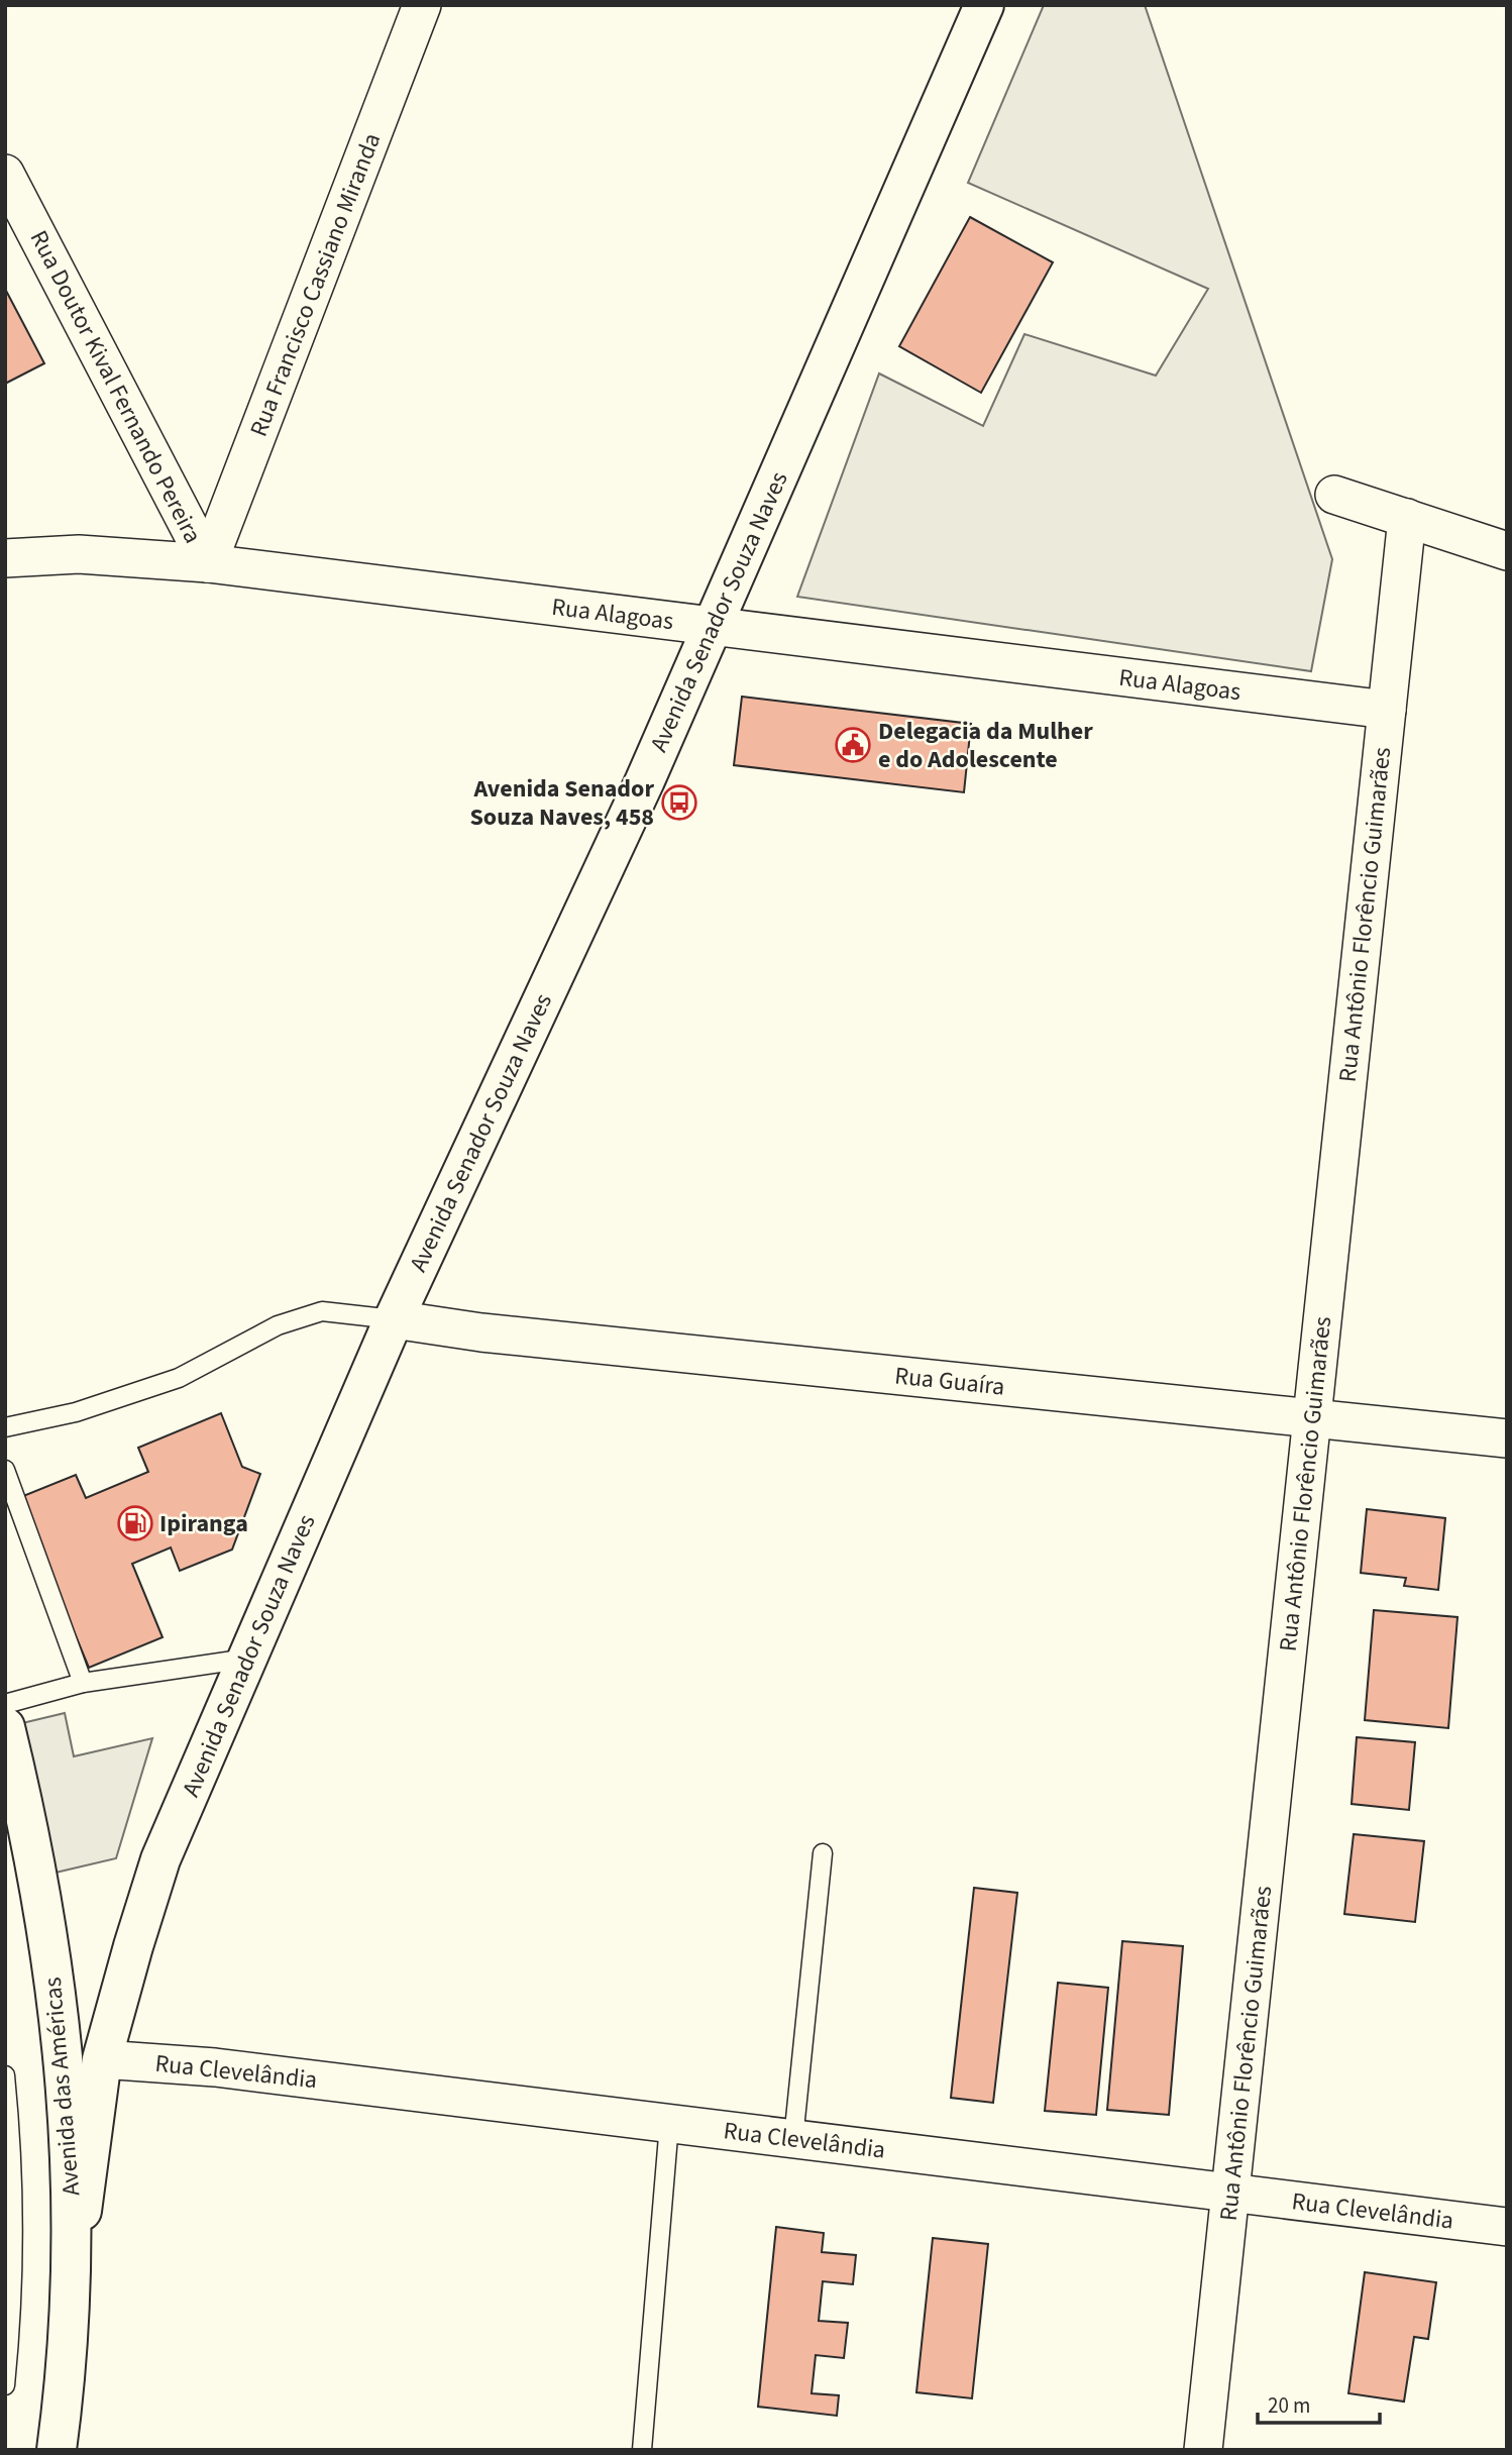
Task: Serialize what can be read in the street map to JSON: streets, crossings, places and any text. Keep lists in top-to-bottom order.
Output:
{
  "streets": {
    "main road": ["Avenida Senador Souza Naves", "Avenida das Américas"],
    "street": [
      "Rua Francisco Cassiano Miranda",
      "Rua Doutor Kival Fernando Pereira",
      "Rua Alagoas",
      "Rua Antônio Florêncio Guimarães",
      "Rua Guaíra",
      "Rua Clevelândia"
    ]
  },
  "crossings": [
    ["Rua Francisco Cassiano Miranda", "Rua Doutor Kival Fernando Pereira"],
    ["Rua Francisco Cassiano Miranda", "Rua Alagoas"],
    ["Rua Doutor Kival Fernando Pereira", "Rua Alagoas"],
    ["Avenida Senador Souza Naves", "Rua Alagoas"],
    ["Avenida Senador Souza Naves", "Rua Guaíra"],
    ["Avenida Senador Souza Naves", "Rua Clevelândia"],
    ["Avenida Senador Souza Naves", "Avenida das Américas"],
    ["Rua Alagoas", "Rua Antônio Florêncio Guimarães"],
    ["Rua Antônio Florêncio Guimarães", "Rua Guaíra"],
    ["Rua Antônio Florêncio Guimarães", "Rua Clevelândia"]
  ],
  "places": {
    "public building": ["Delegacia da Mulher e do Adolescente"],
    "bus stop": ["Avenida Senador Souza Naves, 458"],
    "fuel station": ["Ipiranga"]
  },
  "scale_bar": "20 m"
}
